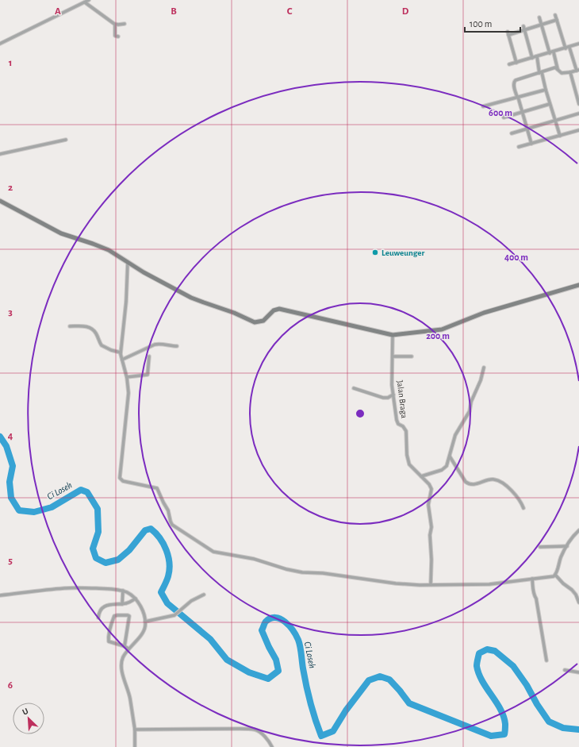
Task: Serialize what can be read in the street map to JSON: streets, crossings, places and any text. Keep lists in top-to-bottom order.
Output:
{
  "streets": {
    "street": ["Jalan Braga"]
  },
  "water": ["Ci Loseh"],
  "places": ["Leuweunger"],
  "scale_bar": "100 m",
  "north": "top left",
  "grid": {
    "columns": [
      "A",
      "B",
      "C",
      "D"
    ],
    "rows": [
      "1",
      "2",
      "3",
      "4",
      "5",
      "6"
    ]
  },
  "rings": ["600 m", "400 m", "200 m"]
}
